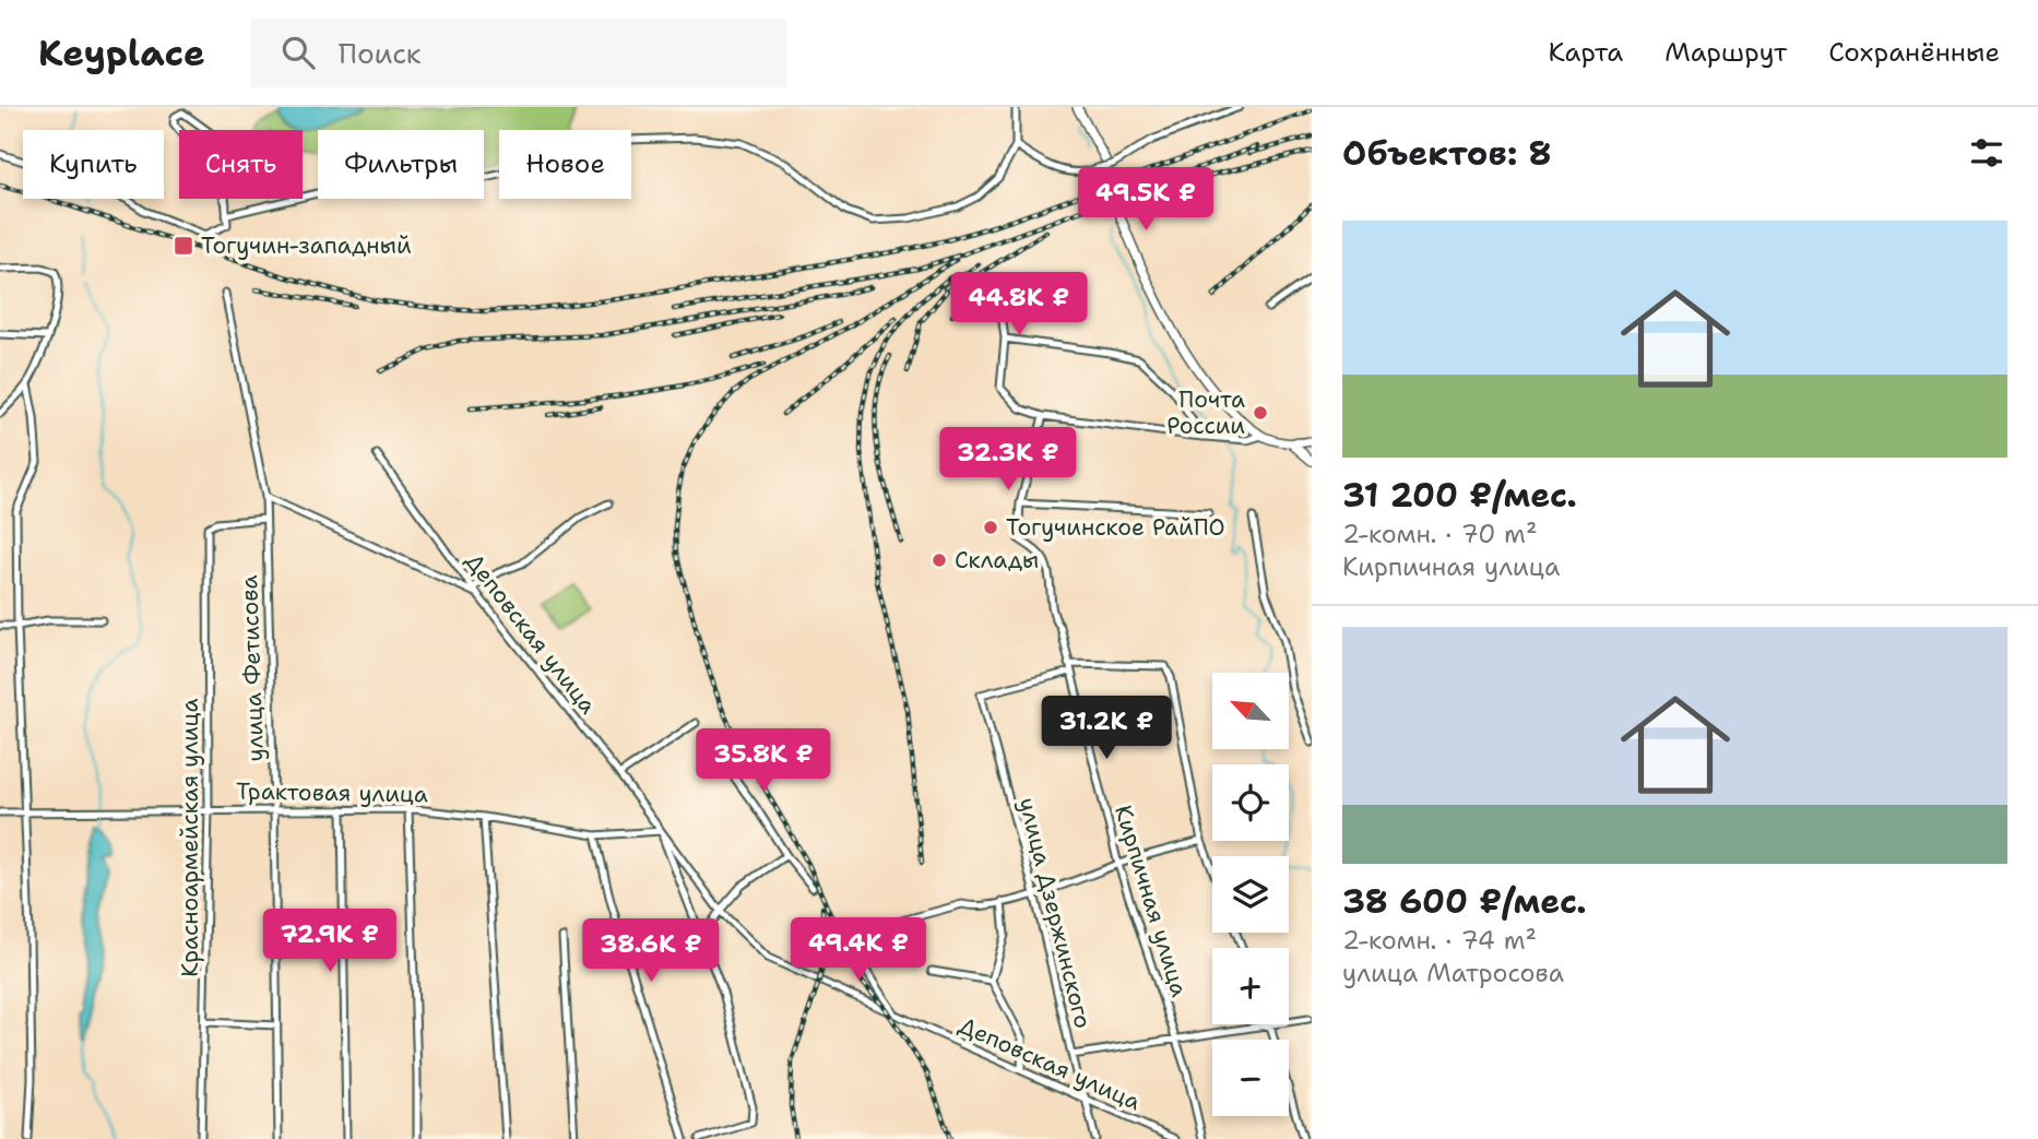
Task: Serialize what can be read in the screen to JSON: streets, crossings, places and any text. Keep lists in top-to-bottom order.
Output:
{
  "streets": {
    "street": [
      "Деповская улица",
      "улица Фетисова",
      "Трактовая улица",
      "Красноармейская улица",
      "Кирпичная улица",
      "улица Дзержинского"
    ]
  },
  "crossings": [
    ["Деповская улица", "Трактовая улица"],
    ["Деповская улица", "улица Дзержинского"],
    ["улица Фетисова", "Трактовая улица"],
    ["улица Фетисова", "Красноармейская улица"],
    ["Трактовая улица", "Красноармейская улица"],
    ["Кирпичная улица", "улица Дзержинского"]
  ],
  "places": {
    "transit": ["Тогучин-западный"],
    "other": ["Почта России", "Тогучинское РайПО", "Склады"]
  },
  "north": "top left",
  "page": {
    "header": "Keyplace",
    "search": "Поиск",
    "nav": ["Карта", "Маршрут", "Сохранённые"],
    "heading": "Объектов: 8",
    "chip": [
      "Купить",
      "Снять",
      "Фильтры",
      "Новое"
    ],
    "price": [
      "49.5K ₽",
      "44.8K ₽",
      "32.3K ₽",
      "31.2K ₽",
      "35.8K ₽",
      "72.9K ₽",
      "49.4K ₽",
      "38.6K ₽"
    ],
    "list": [
      {
        "name": "31 200 ₽/мес.",
        "note": "2-комн. · 70 m² · Кирпичная улица"
      },
      {
        "name": "38 600 ₽/мес.",
        "note": "2-комн. · 74 m² · улица Матросова"
      }
    ],
    "map_buttons": ["+", "−"]
  }
}
